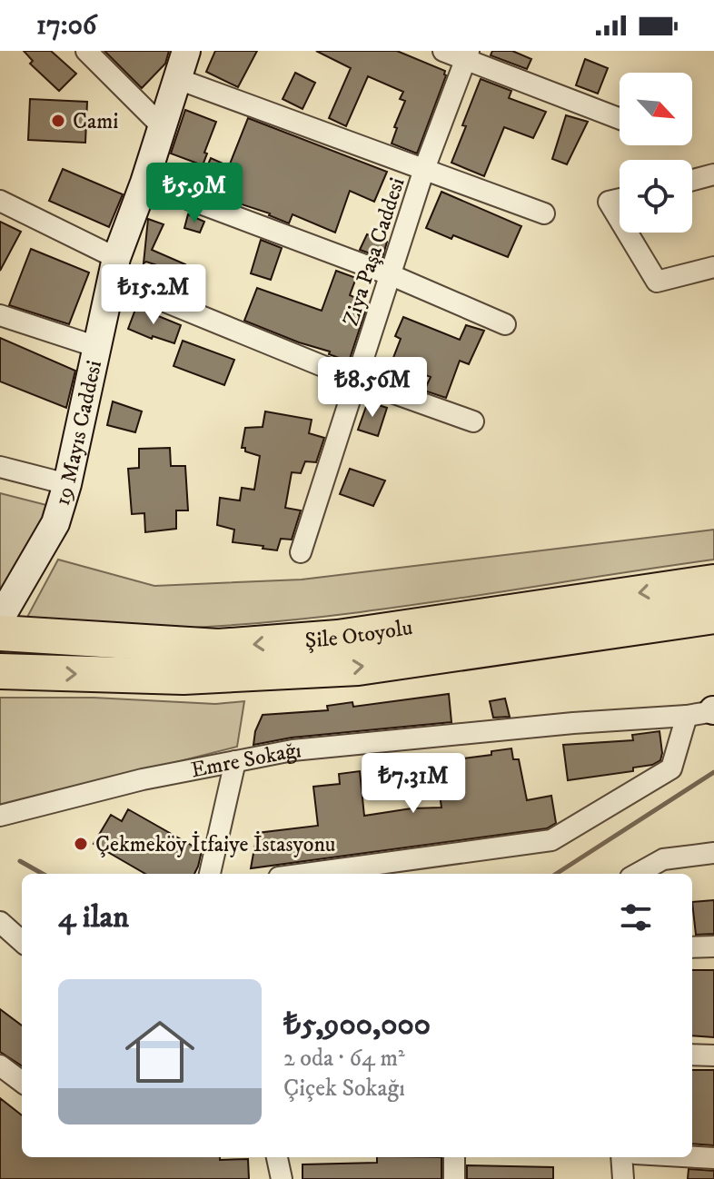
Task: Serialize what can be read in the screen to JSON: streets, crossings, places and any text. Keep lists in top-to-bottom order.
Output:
{
  "streets": {
    "highway": ["Şile Otoyolu"],
    "street": ["Ziya Paşa Caddesi", "19 Mayıs Caddesi", "Emre Sokağı"]
  },
  "places": ["Cami", "Çekmeköy İtfaiye İstasyonu"],
  "north": "bottom right",
  "page": {
    "status": "17:06",
    "price": [
      "₺5.9M",
      "₺15.2M",
      "₺8.56M",
      "₺7.31M"
    ],
    "heading": "4 ilan",
    "list": [
      {
        "name": "₺5,900,000",
        "note": "2 oda · 64 m² · Çiçek Sokağı"
      }
    ]
  }
}
